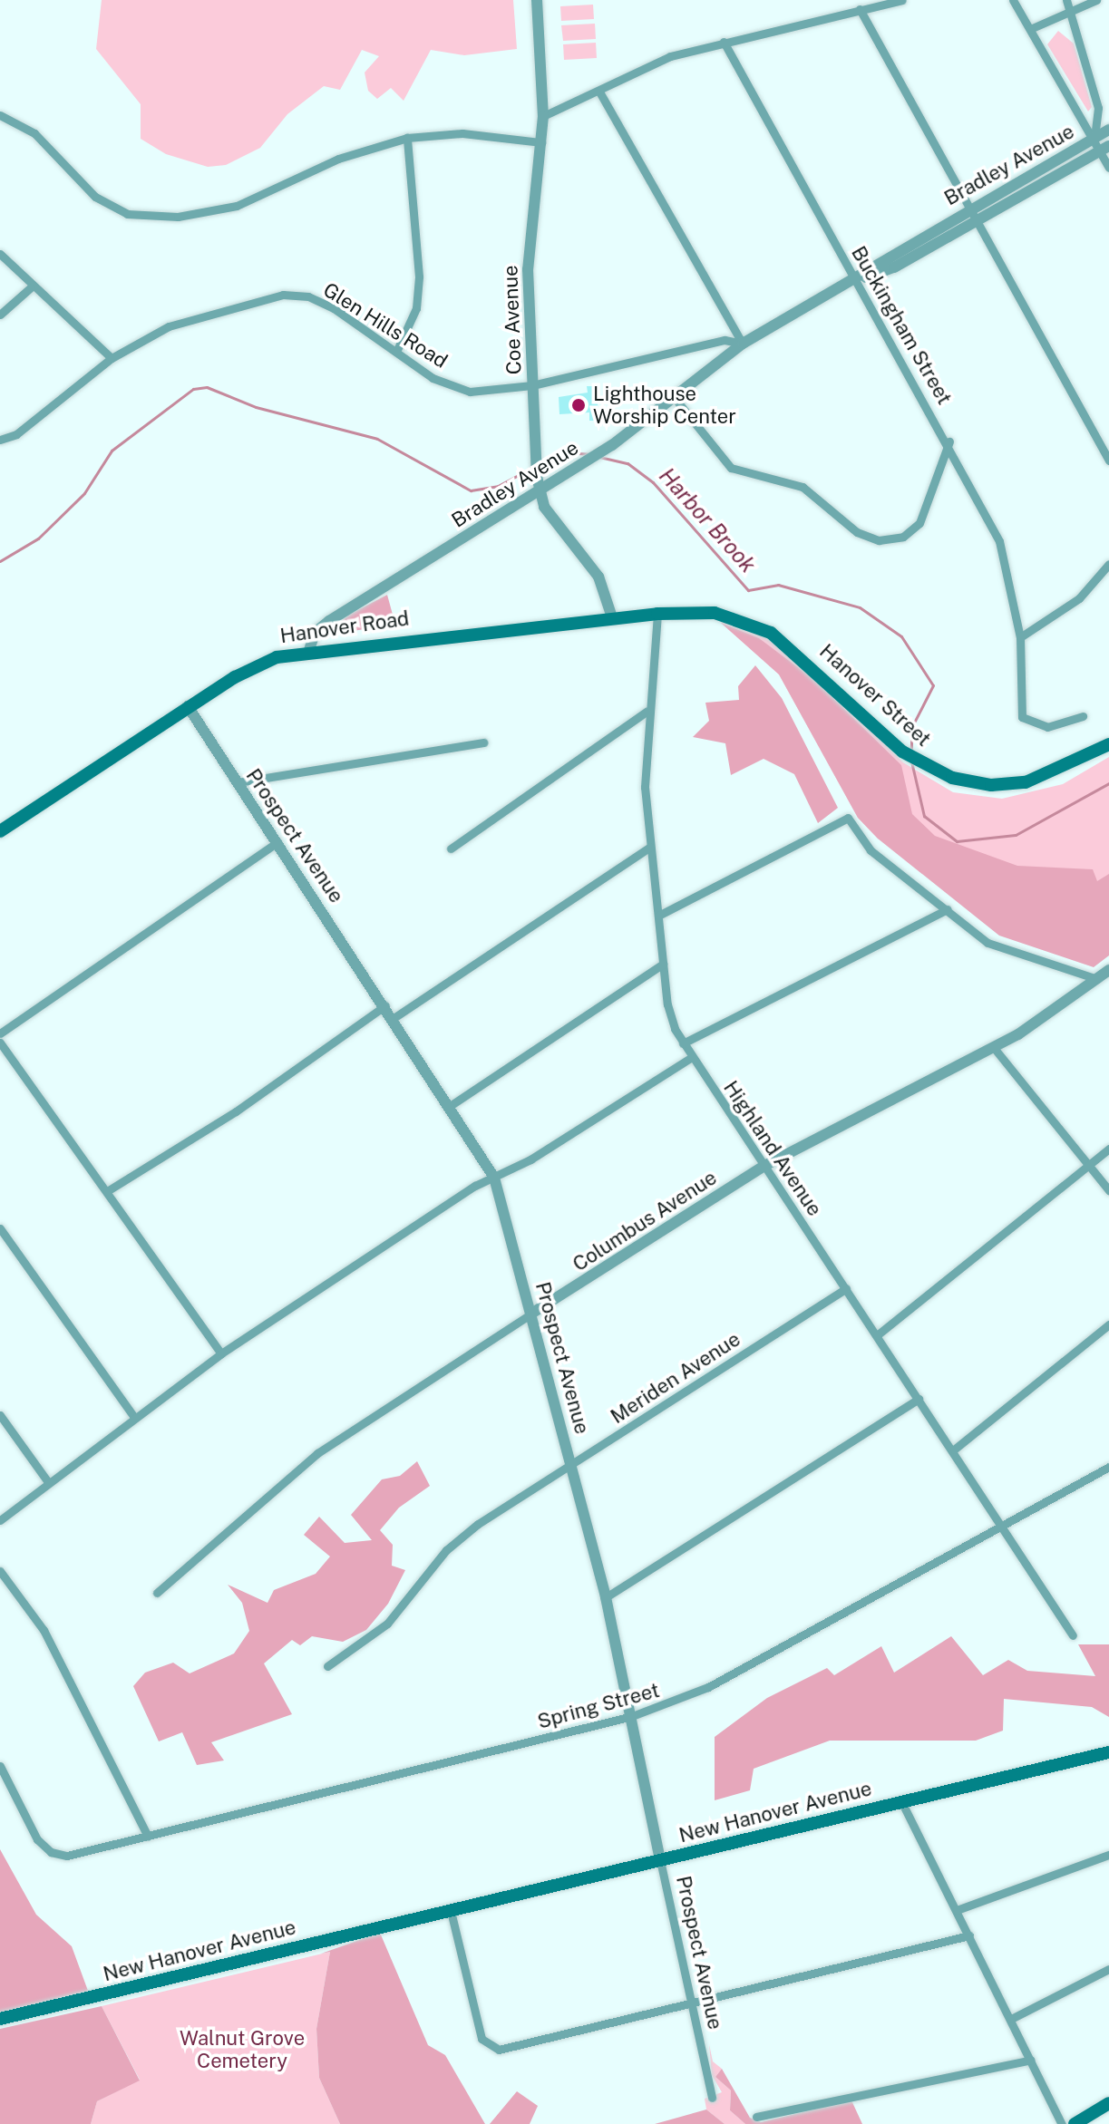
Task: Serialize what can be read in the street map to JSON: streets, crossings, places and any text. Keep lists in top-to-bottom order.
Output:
{
  "streets": {
    "main road": ["Hanover Road", "Hanover Street", "New Hanover Avenue"],
    "street": [
      "Bradley Avenue",
      "Coe Avenue",
      "Glen Hills Road",
      "Buckingham Street",
      "Prospect Avenue",
      "Highland Avenue",
      "Columbus Avenue",
      "Meriden Avenue",
      "Spring Street"
    ]
  },
  "crossings": [
    ["Bradley Avenue", "Coe Avenue"],
    ["Bradley Avenue", "Glen Hills Road"],
    ["Bradley Avenue", "Buckingham Street"],
    ["Bradley Avenue", "Hanover Road"],
    ["Coe Avenue", "Glen Hills Road"],
    ["Coe Avenue", "Hanover Road"],
    ["Hanover Road", "Hanover Street"],
    ["Hanover Road", "Prospect Avenue"],
    ["Hanover Road", "Highland Avenue"],
    ["Hanover Street", "Highland Avenue"],
    ["Prospect Avenue", "Columbus Avenue"],
    ["Prospect Avenue", "Meriden Avenue"],
    ["Prospect Avenue", "Spring Street"],
    ["Prospect Avenue", "New Hanover Avenue"],
    ["Highland Avenue", "Columbus Avenue"],
    ["Highland Avenue", "Meriden Avenue"],
    ["Highland Avenue", "Spring Street"]
  ],
  "water": ["Harbor Brook"],
  "parks": ["Walnut Grove Cemetery"],
  "places": ["Lighthouse Worship Center"]
}
